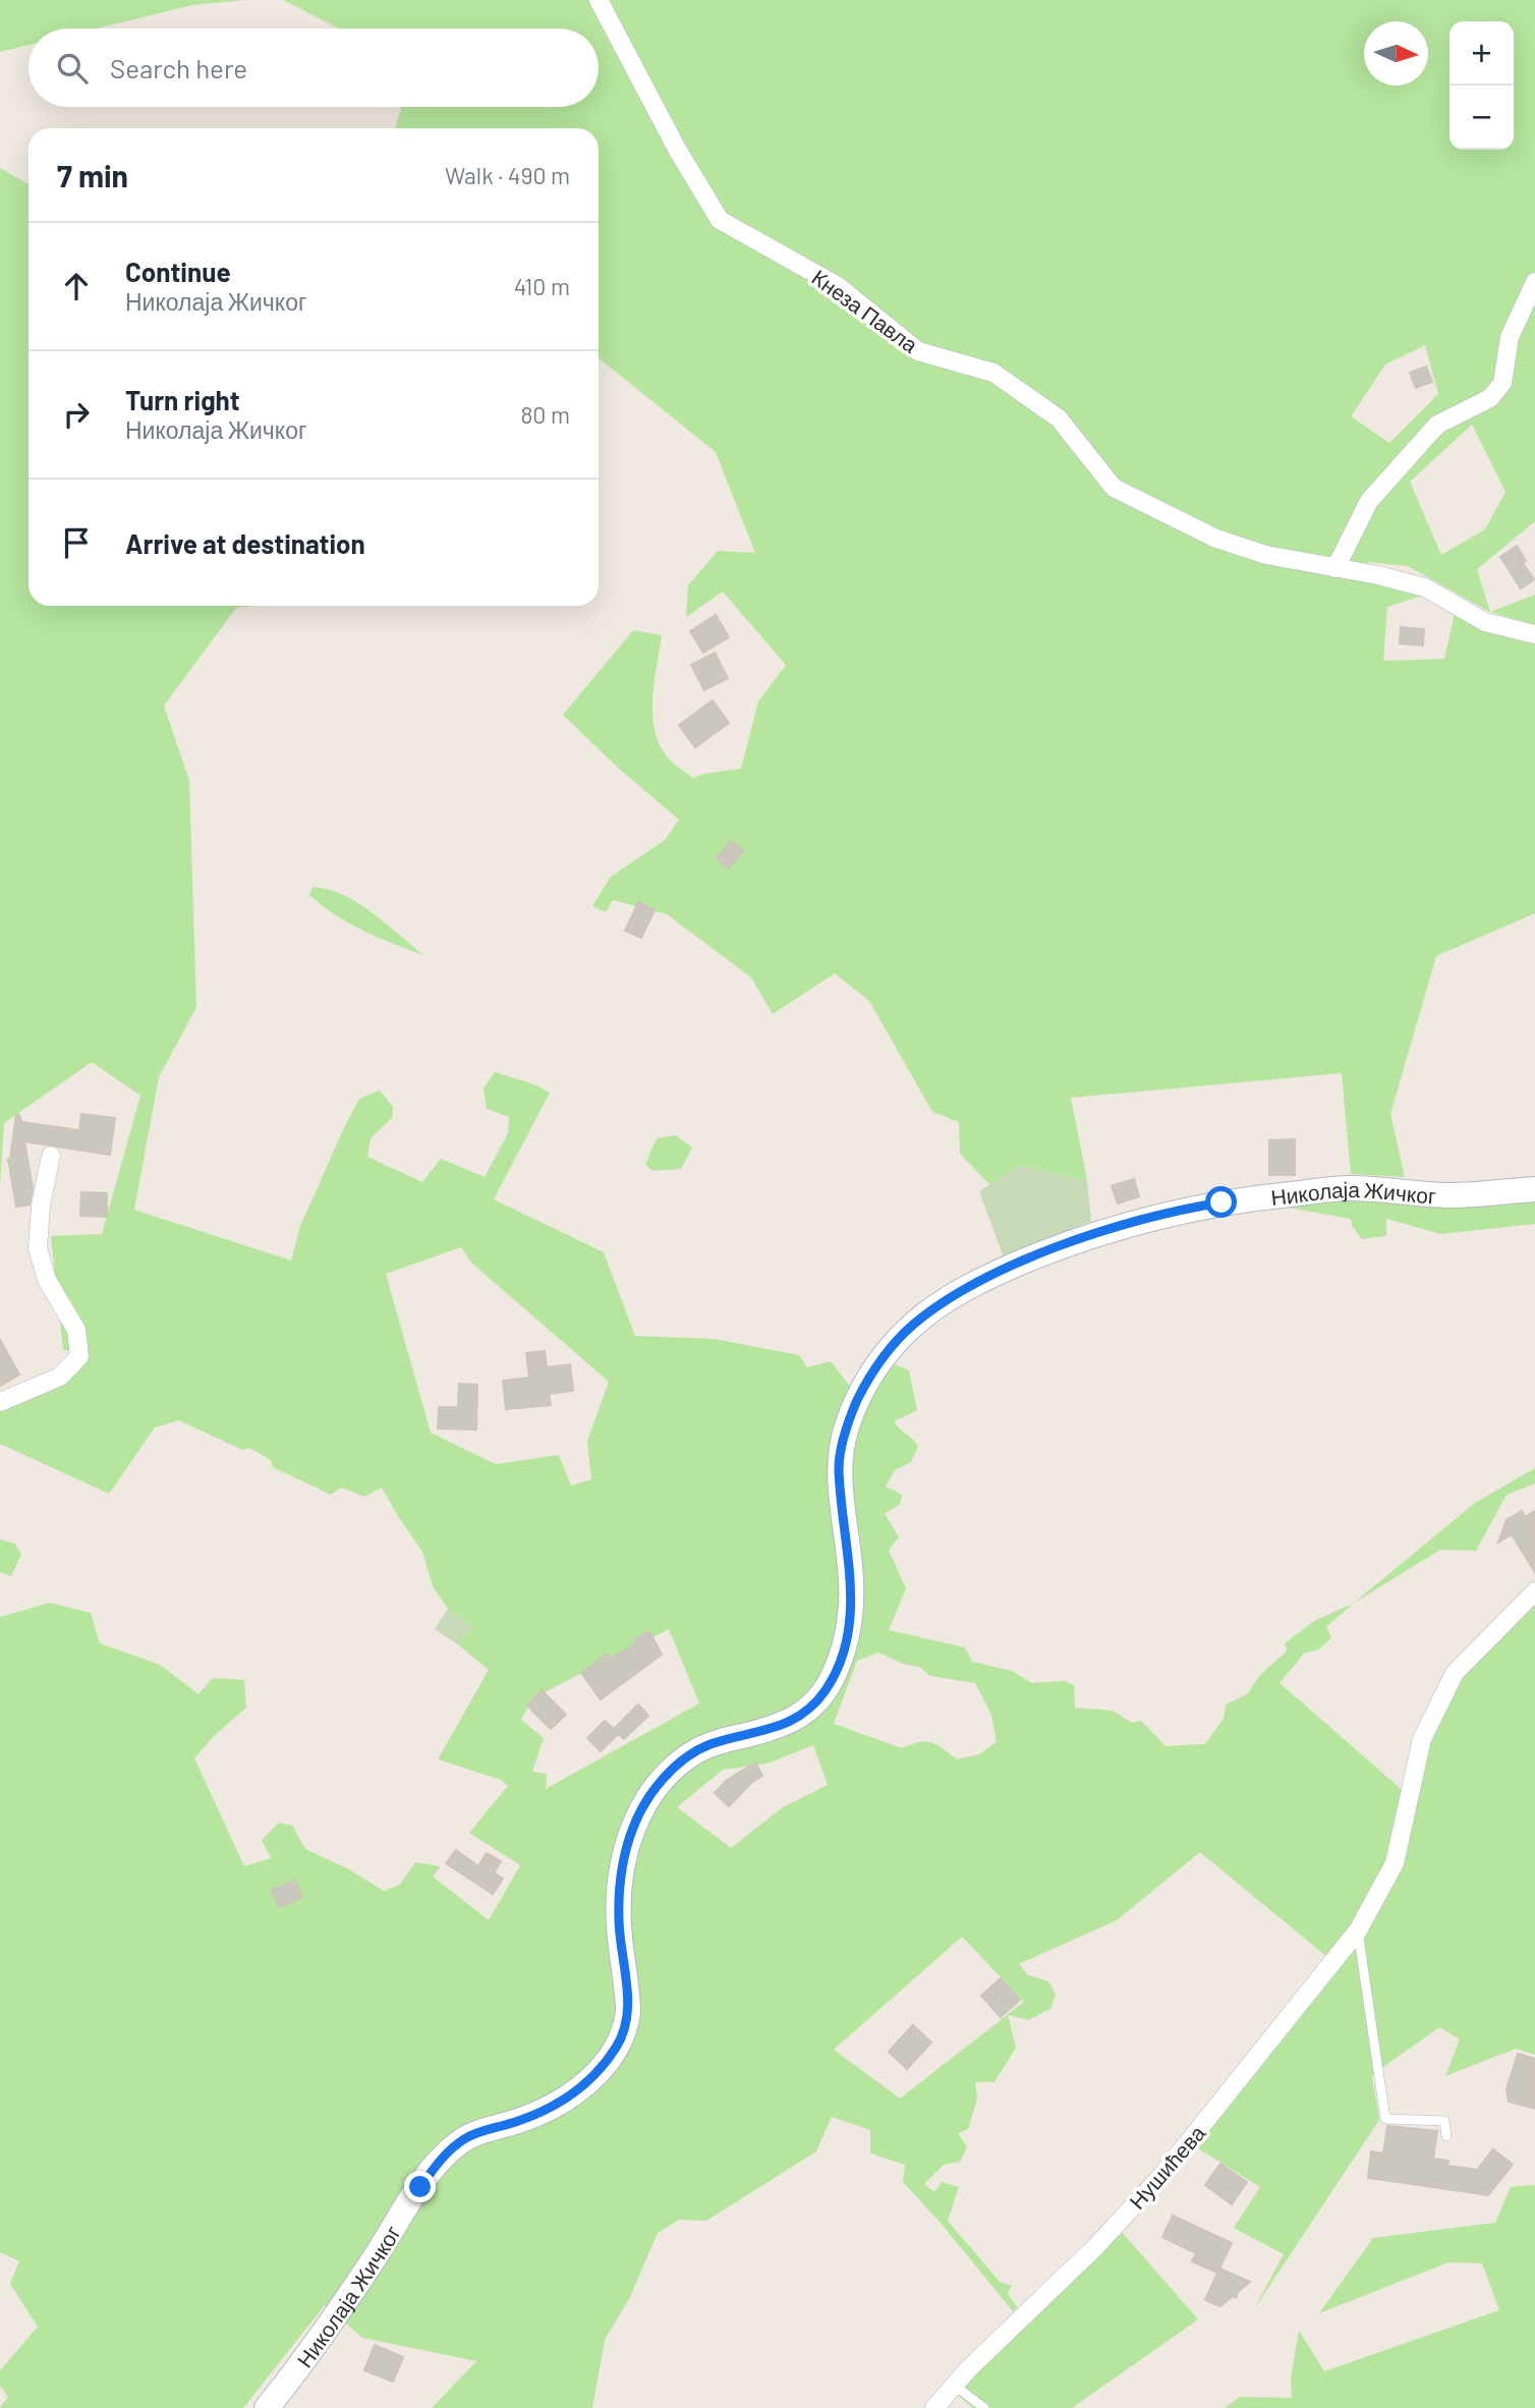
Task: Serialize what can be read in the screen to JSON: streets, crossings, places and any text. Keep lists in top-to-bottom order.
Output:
{
  "streets": {
    "street": ["Кнеза Павла", "Николаја Жичког", "Нушићева"]
  },
  "north": "right",
  "page": {
    "map_buttons": ["+", "−"],
    "search": "Search here",
    "heading": ["7 min", "Walk · 490 m"],
    "list": [
      ["Continue", "Николаја Жичког", "410 m"],
      ["Turn right", "Николаја Жичког", "80 m"],
      "Arrive at destination"
    ]
  }
}
